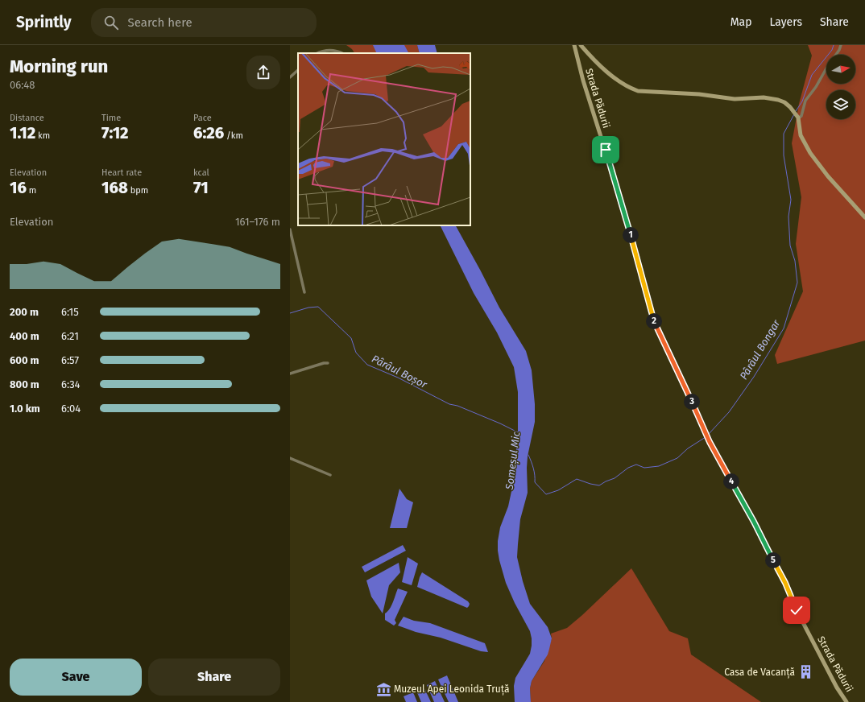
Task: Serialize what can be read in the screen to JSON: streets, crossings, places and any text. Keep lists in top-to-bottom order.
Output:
{
  "streets": {
    "street": ["Strada Pădurii"]
  },
  "water": ["Pârâul Bongar", "Pârâul Boșor", "Someșul Mic"],
  "places": {
    "building": ["Casa de Vacanță"],
    "museum": ["Muzeul Apei Leonida Truță"]
  },
  "north": "right",
  "page": {
    "header": "Sprintly",
    "search": "Search here",
    "nav": ["Map", "Layers", "Share"],
    "heading": ["Morning run", "06:48"],
    "stats": [
      ["Distance", "1.12 km"],
      ["Time", "7:12"],
      ["Pace", "6:26 /km"],
      ["Elevation", "16 m"],
      ["Heart rate", "168 bpm"],
      ["kcal", "71"]
    ],
    "chart": ["Elevation", "161–176 m"],
    "pins": [
      "1",
      "2",
      "3",
      "4",
      "5"
    ],
    "list": [
      {
        "name": "200 m",
        "note": "6:15"
      },
      {
        "name": "400 m",
        "note": "6:21"
      },
      {
        "name": "600 m",
        "note": "6:57"
      },
      {
        "name": "800 m",
        "note": "6:34"
      },
      {
        "name": "1.0 km",
        "note": "6:04"
      }
    ],
    "buttons": ["Save", "Share"]
  }
}
